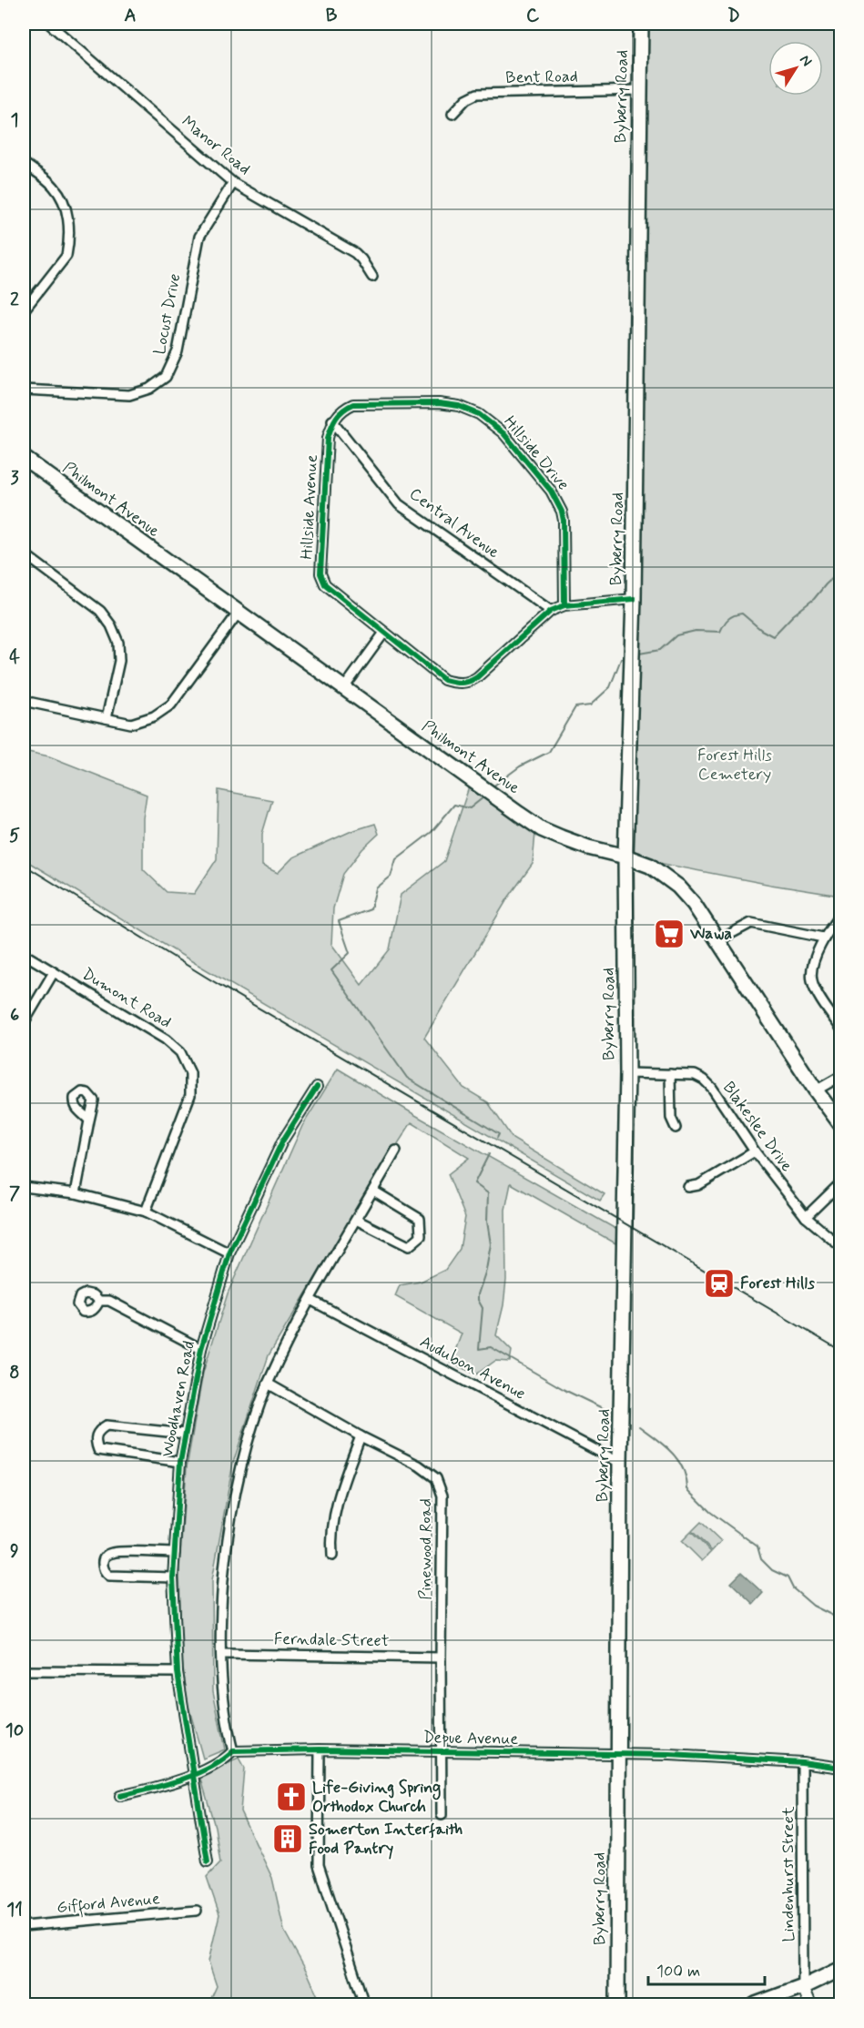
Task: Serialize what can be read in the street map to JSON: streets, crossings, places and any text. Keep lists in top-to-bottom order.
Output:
{
  "streets": {
    "main road": ["Byberry Road", "Philmont Avenue"],
    "street": [
      "Bent Road",
      "Manor Road",
      "Locust Drive",
      "Hillside Drive",
      "Hillside Avenue",
      "Central Avenue",
      "Dumont Road",
      "Blakeslee Drive",
      "Audubon Avenue",
      "Woodhaven Road",
      "Pinewood Road",
      "Ferndale Street",
      "Depue Avenue",
      "Lindenhurst Street",
      "Gifford Avenue"
    ]
  },
  "crossings": [
    ["Bent Road", "Byberry Road"],
    ["Byberry Road", "Philmont Avenue"],
    ["Byberry Road", "Blakeslee Drive"],
    ["Byberry Road", "Audubon Avenue"],
    ["Byberry Road", "Depue Avenue"],
    ["Manor Road", "Locust Drive"],
    ["Hillside Drive", "Hillside Avenue"],
    ["Hillside Drive", "Central Avenue"],
    ["Hillside Avenue", "Central Avenue"],
    ["Pinewood Road", "Ferndale Street"],
    ["Pinewood Road", "Depue Avenue"],
    ["Depue Avenue", "Lindenhurst Street"]
  ],
  "parks": ["Forest Hills Cemetery"],
  "places": {
    "supermarket": ["Wawa"],
    "station": ["Forest Hills"],
    "church": ["Life-Giving Spring Orthodox Church"],
    "building": ["Somerton Interfaith Food Pantry"]
  },
  "scale_bar": "100 m",
  "north": "top right",
  "grid": {
    "columns": [
      "A",
      "B",
      "C",
      "D"
    ],
    "rows": [
      "1",
      "2",
      "3",
      "4",
      "5",
      "6",
      "7",
      "8",
      "9",
      "10",
      "11"
    ]
  }
}
